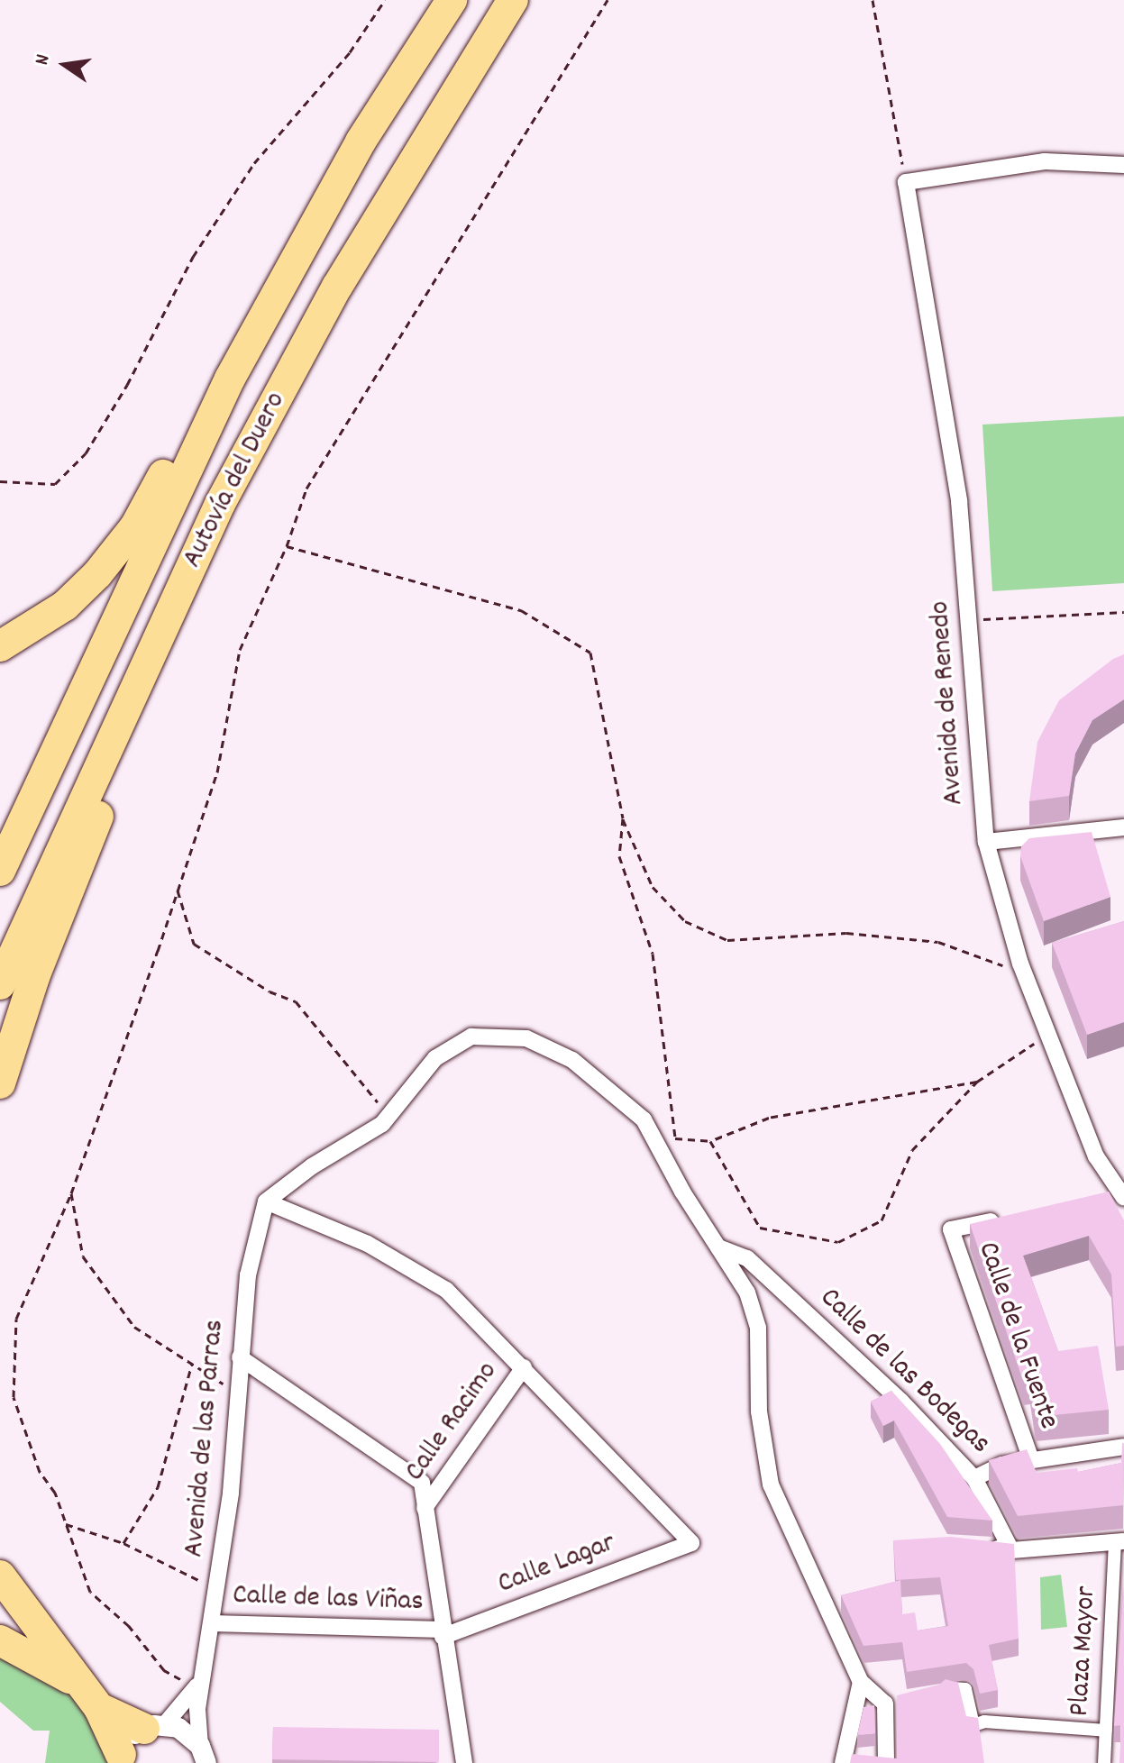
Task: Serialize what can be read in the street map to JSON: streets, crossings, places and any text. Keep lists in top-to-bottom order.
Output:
{
  "streets": {
    "highway": ["Autovía del Duero"],
    "street": [
      "Avenida de Renedo",
      "Calle de la Fuente",
      "Calle de las Bodegas",
      "Calle Racimo",
      "Avenida de las Parras",
      "Calle Lagar",
      "Calle de las Viñas",
      "Plaza Mayor"
    ]
  },
  "crossings": [
    ["Calle Racimo", "Calle Lagar"],
    ["Avenida de las Parras", "Calle de las Viñas"],
    ["Calle Lagar", "Calle de las Viñas"]
  ],
  "north": "left"
}
